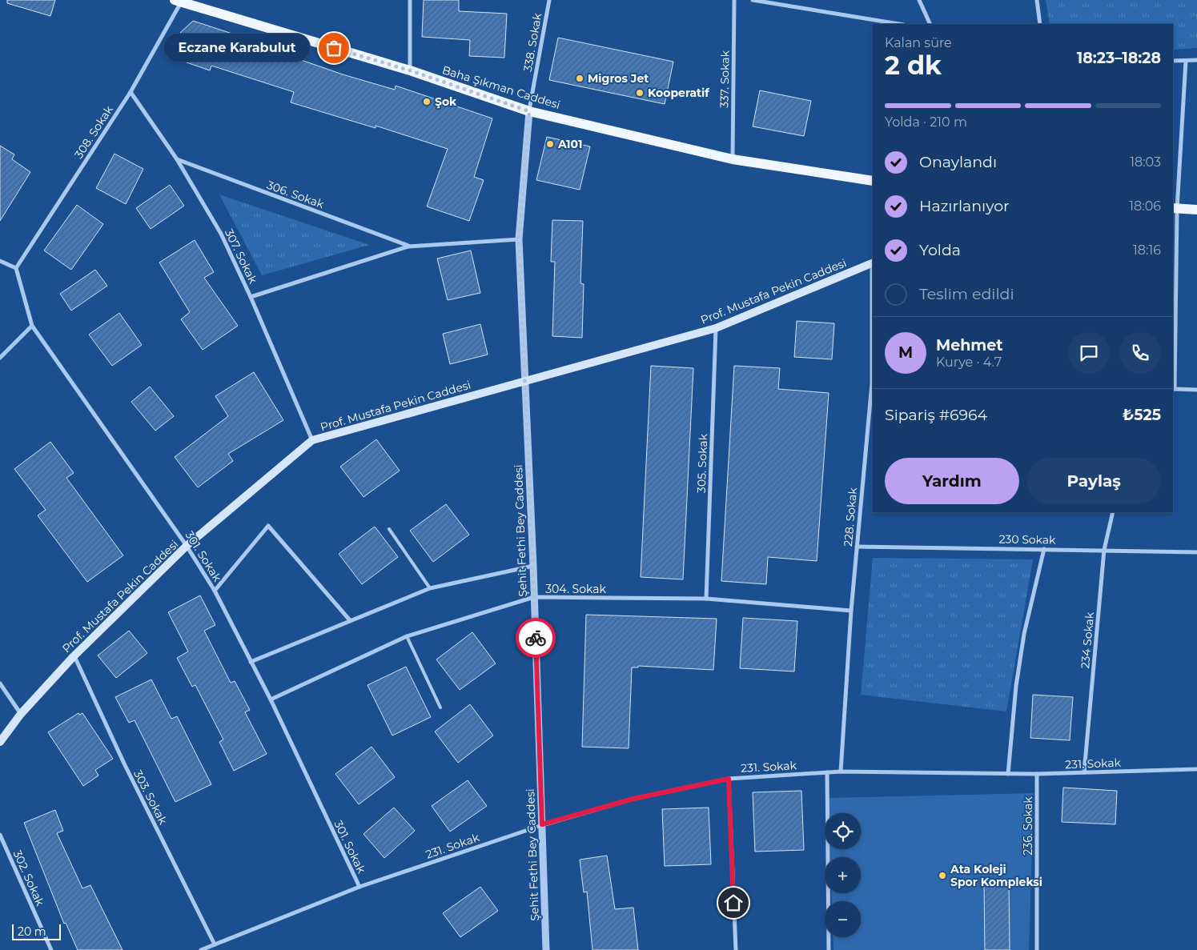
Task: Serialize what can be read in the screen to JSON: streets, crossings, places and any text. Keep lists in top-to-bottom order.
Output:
{
  "streets": {
    "main road": ["Baha Şıkman Caddesi", "Prof. Mustafa Pekin Caddesi"],
    "street": [
      "338. Sokak",
      "337. Sokak",
      "308. Sokak",
      "306. Sokak",
      "307. Sokak",
      "305. Sokak",
      "228. Sokak",
      "Şehit Fethi Bey Caddesi",
      "230 Sokak",
      "301. Sokak",
      "304. Sokak",
      "234 Sokak",
      "231. Sokak",
      "303. Sokak",
      "236. Sokak",
      "302. Sokak"
    ]
  },
  "crossings": [
    ["338. Sokak", "Baha Şıkman Caddesi"],
    ["338. Sokak", "Şehit Fethi Bey Caddesi"],
    ["337. Sokak", "Baha Şıkman Caddesi"],
    ["Baha Şıkman Caddesi", "308. Sokak"],
    ["Baha Şıkman Caddesi", "Şehit Fethi Bey Caddesi"],
    ["308. Sokak", "307. Sokak"],
    ["308. Sokak", "301. Sokak"],
    ["306. Sokak", "307. Sokak"],
    ["307. Sokak", "Prof. Mustafa Pekin Caddesi"],
    ["Prof. Mustafa Pekin Caddesi", "305. Sokak"],
    ["Prof. Mustafa Pekin Caddesi", "228. Sokak"],
    ["Prof. Mustafa Pekin Caddesi", "Şehit Fethi Bey Caddesi"],
    ["Prof. Mustafa Pekin Caddesi", "301. Sokak"],
    ["Prof. Mustafa Pekin Caddesi", "303. Sokak"],
    ["305. Sokak", "304. Sokak"],
    ["228. Sokak", "230 Sokak"],
    ["228. Sokak", "304. Sokak"],
    ["228. Sokak", "231. Sokak"],
    ["Şehit Fethi Bey Caddesi", "304. Sokak"],
    ["Şehit Fethi Bey Caddesi", "231. Sokak"],
    ["230 Sokak", "234 Sokak"],
    ["301. Sokak", "304. Sokak"],
    ["301. Sokak", "231. Sokak"],
    ["234 Sokak", "231. Sokak"],
    ["231. Sokak", "303. Sokak"],
    ["231. Sokak", "236. Sokak"]
  ],
  "places": [
    "Eczane Karabulut",
    "Migros Jet",
    "Kooperatif",
    "Şok",
    "A101",
    "Ata Koleji Spor Kompleksi"
  ],
  "scale_bar": "20 m",
  "page": {
    "heading": ["2 dk", "Kalan süre", "18:23–18:28"],
    "panel": [
      "Mehmet",
      "Kurye · 4.7",
      "Sipariş #6964",
      "₺525"
    ],
    "bubble": "Eczane Karabulut",
    "bar": "Yolda · 210 m",
    "list": [
      ["Onaylandı", "18:03"],
      ["Hazırlanıyor", "18:06"],
      ["Yolda", "18:16"],
      "Teslim edildi"
    ],
    "round": "M",
    "buttons": ["Yardım", "Paylaş"],
    "map_buttons": ["+", "−"],
    "scale": "20 m"
  }
}
